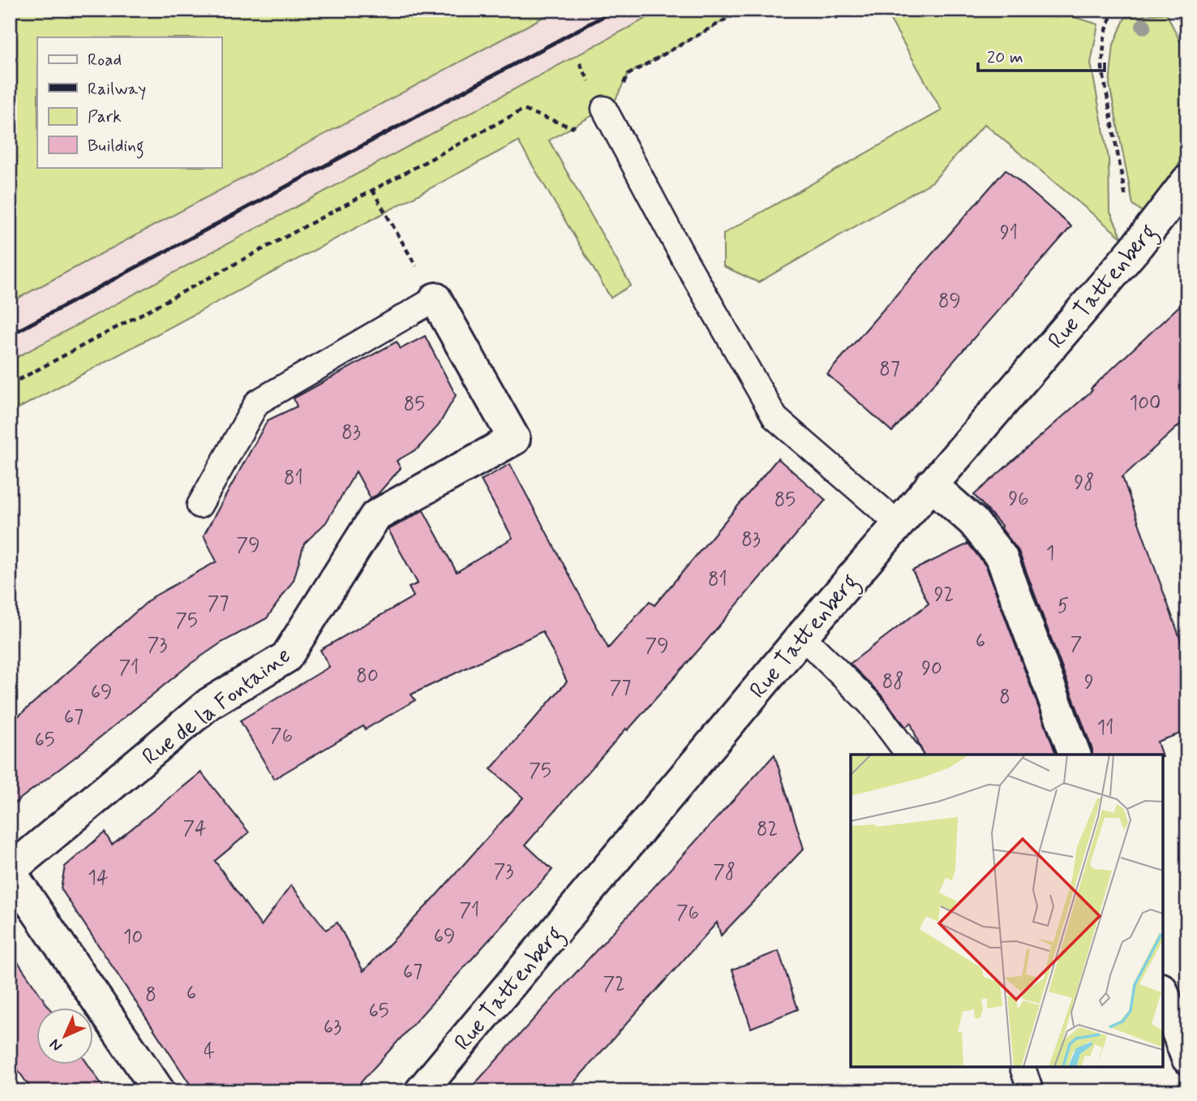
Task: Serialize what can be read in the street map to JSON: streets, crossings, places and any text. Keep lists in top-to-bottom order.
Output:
{
  "streets": {
    "street": ["Rue Tattenberg", "Rue de la Fontaine"]
  },
  "house_numbers": [
    "91",
    "89",
    "87",
    "100",
    "85",
    "83",
    "81",
    "98",
    "96",
    "85",
    "83",
    "79",
    "1",
    "81",
    "92",
    "77",
    "5",
    "75",
    "6",
    "7",
    "73",
    "79",
    "71",
    "90",
    "80",
    "88",
    "9",
    "77",
    "69",
    "8",
    "67",
    "11",
    "76",
    "65",
    "75",
    "74",
    "82",
    "73",
    "78",
    "14",
    "71",
    "76",
    "69",
    "10",
    "67",
    "72",
    "6",
    "8",
    "65",
    "63",
    "4"
  ],
  "legend": [
    "Road",
    "Railway",
    "Park",
    "Building"
  ],
  "scale_bar": "20 m",
  "north": "bottom left"
}
